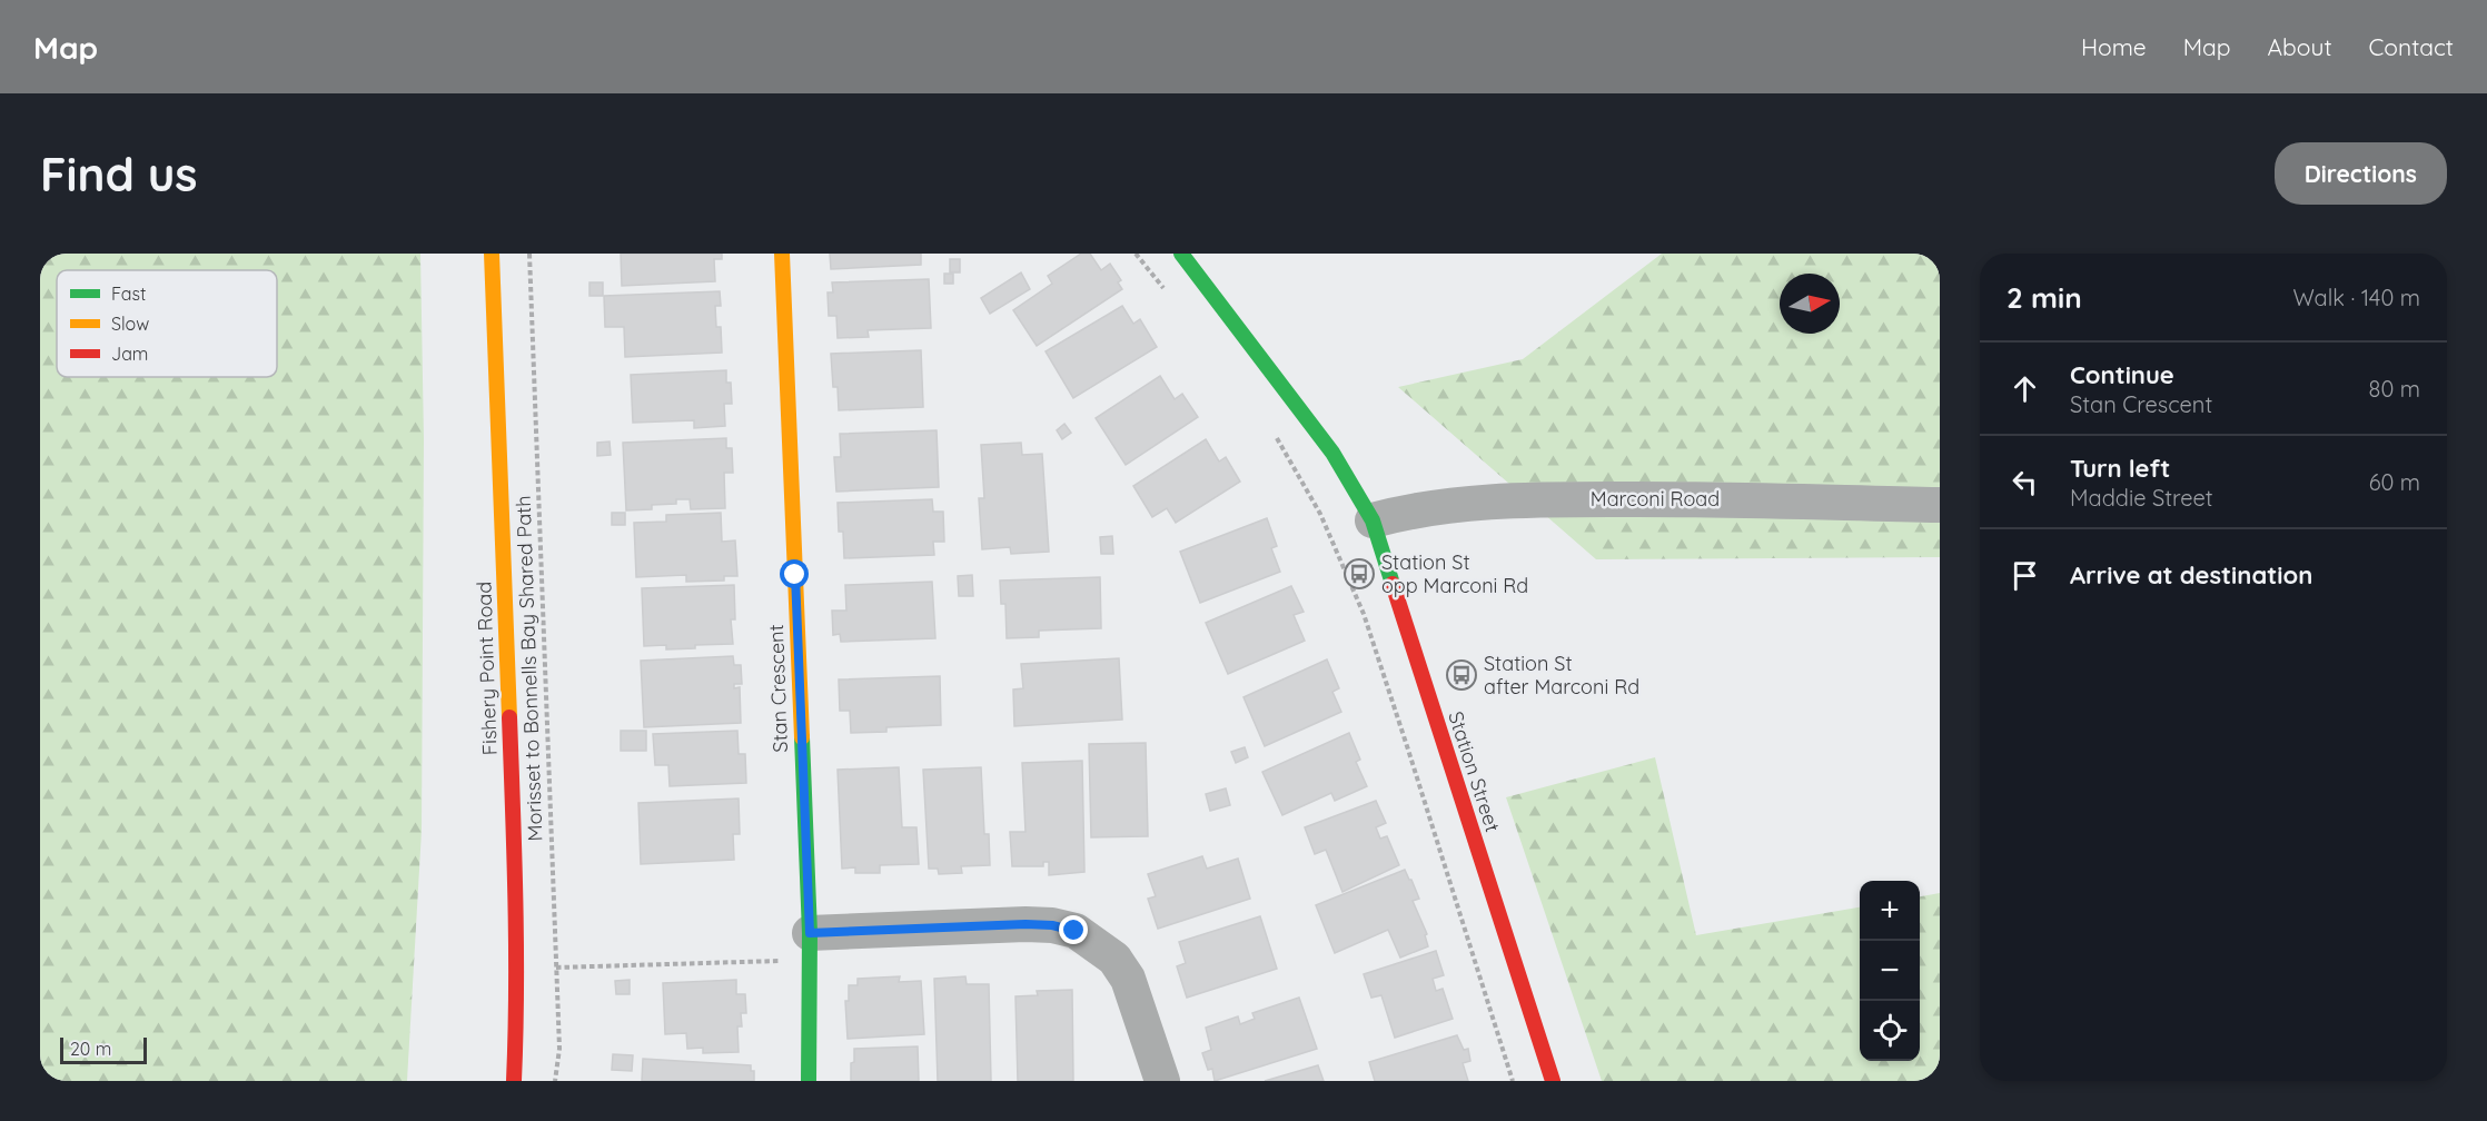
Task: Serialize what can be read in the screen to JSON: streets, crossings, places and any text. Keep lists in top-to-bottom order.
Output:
{
  "streets": {
    "street": [
      "Marconi Road",
      "Fishery Point Road",
      "Stan Crescent",
      "Station Street"
    ],
    "path": ["Morisset to Bonnells Bay Shared Path"]
  },
  "crossings": [
    ["Marconi Road", "Station Street"]
  ],
  "places": {
    "bus stop": ["Station St opp Marconi Rd", "Station St after Marconi Rd"]
  },
  "legend": ["Fast", "Slow", "Jam"],
  "scale_bar": "20 m",
  "north": "right",
  "page": {
    "header": "Map",
    "nav": [
      "Home",
      "Map",
      "About",
      "Contact"
    ],
    "buttons": "Directions",
    "title": "Find us",
    "heading": ["2 min", "Walk · 140 m"],
    "list": [
      ["Continue", "Stan Crescent", "80 m"],
      ["Turn left", "Maddie Street", "60 m"],
      "Arrive at destination"
    ],
    "map_buttons": ["+", "−"],
    "scale": "20 m"
  }
}
